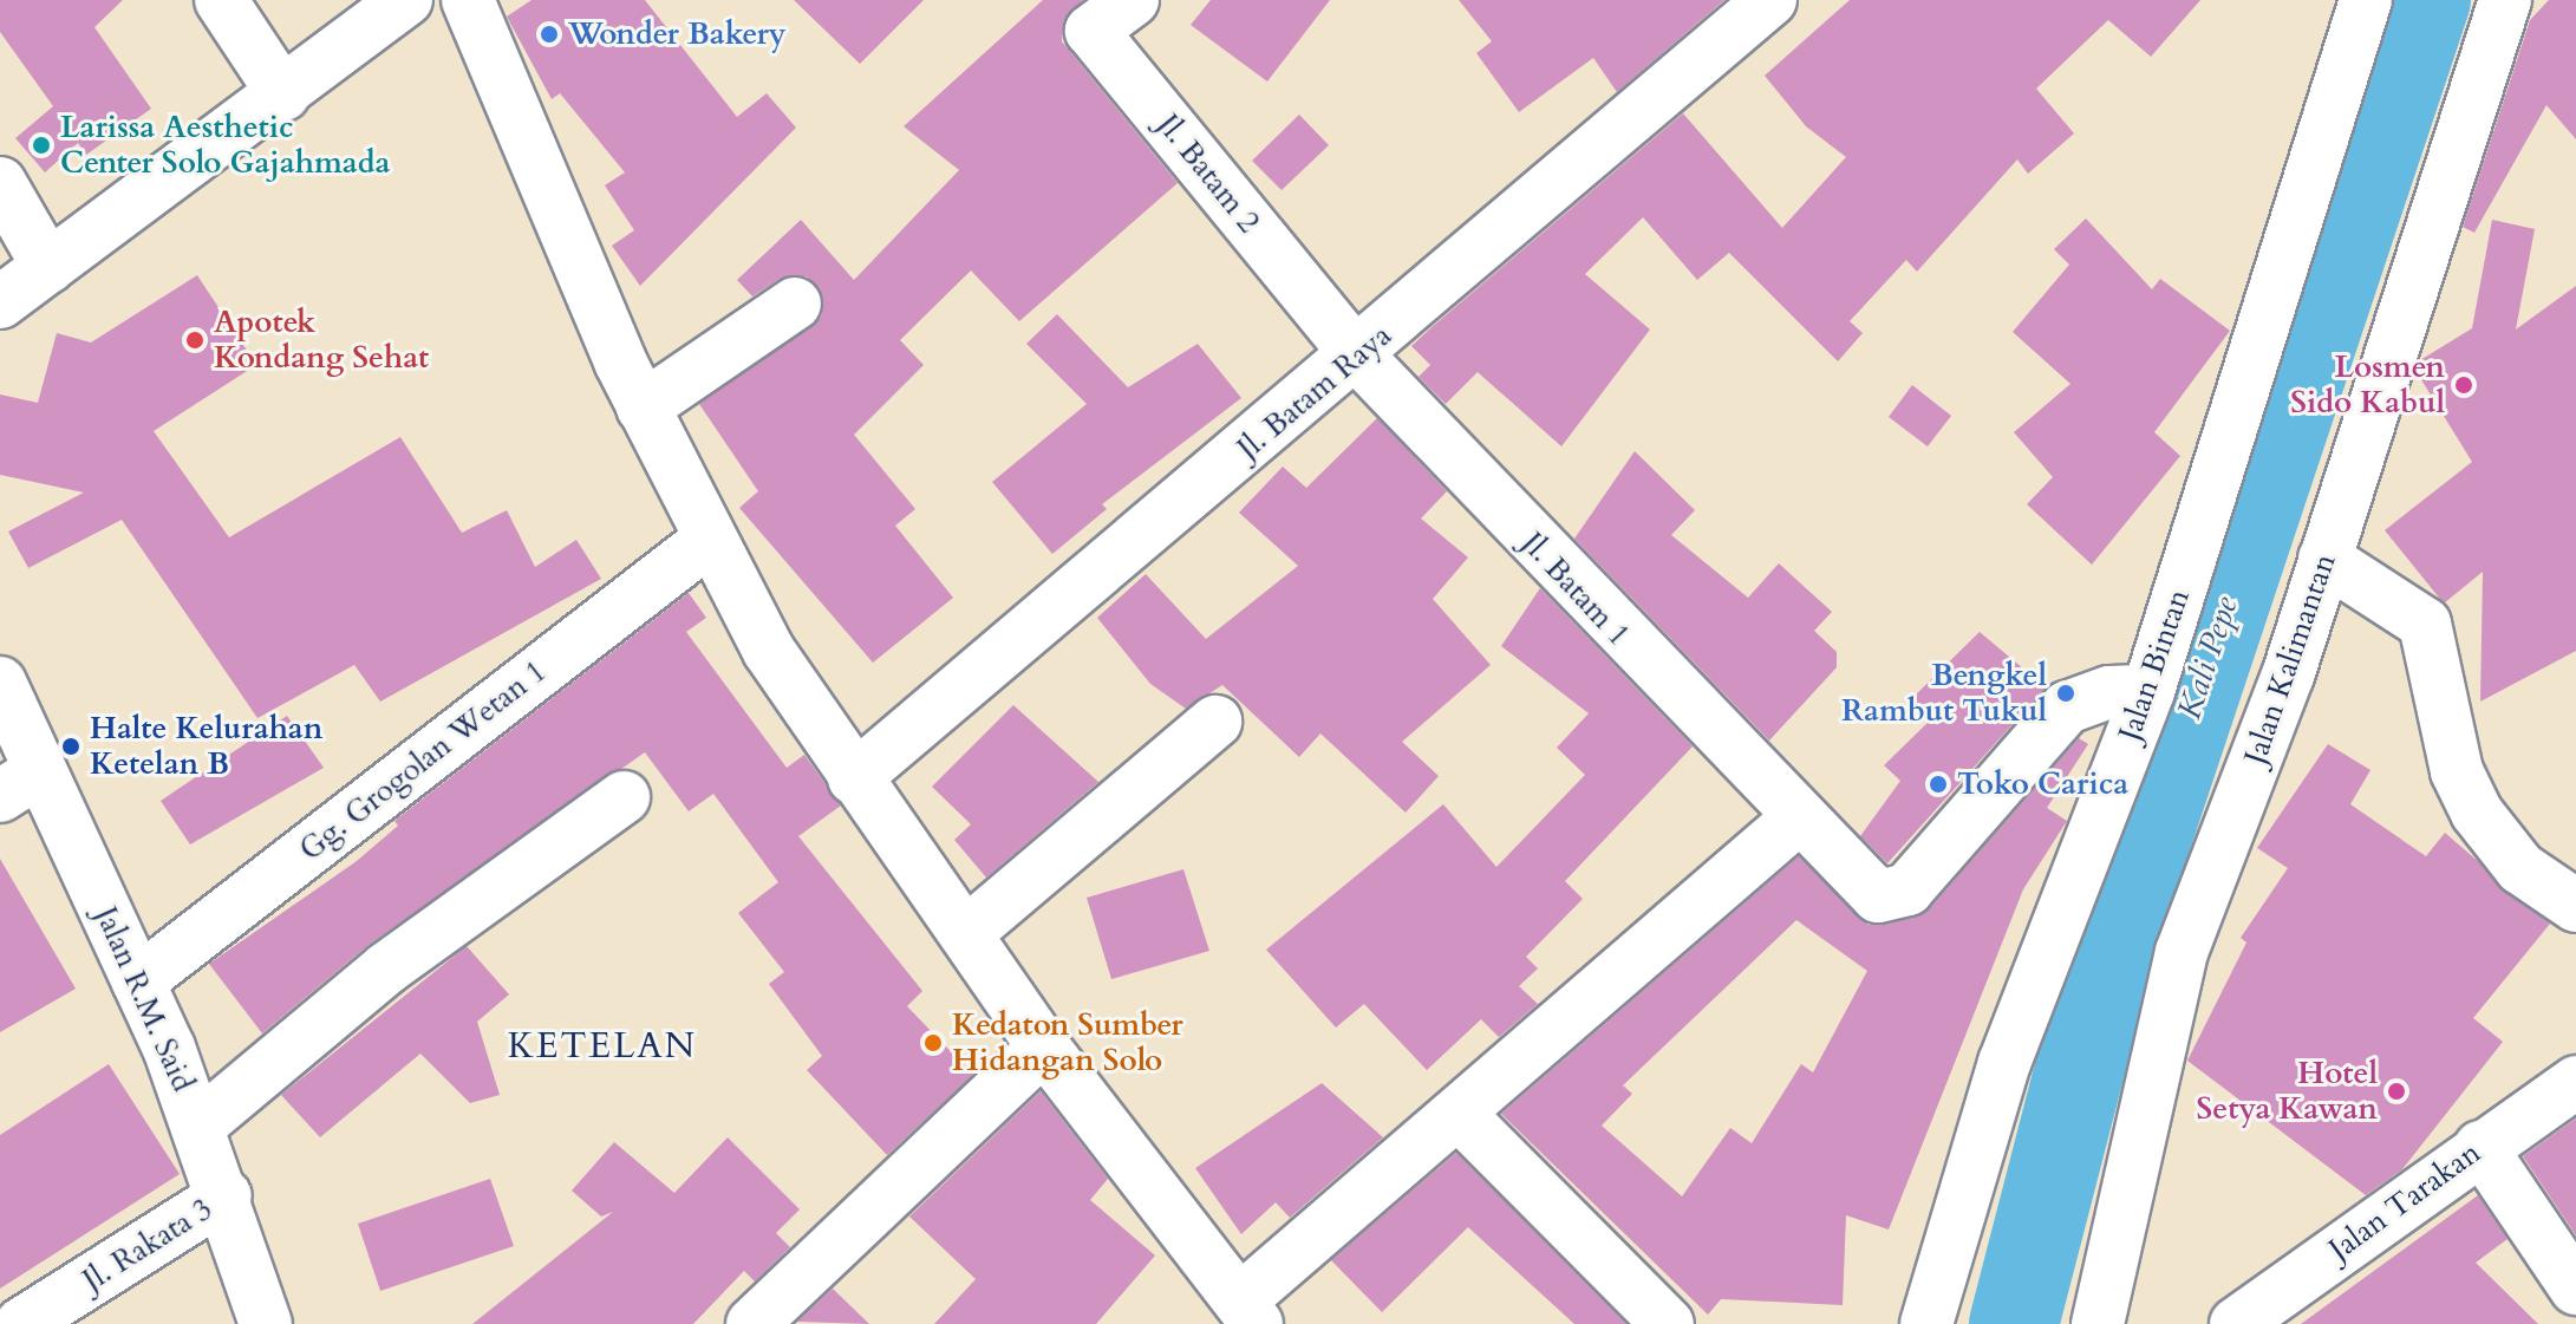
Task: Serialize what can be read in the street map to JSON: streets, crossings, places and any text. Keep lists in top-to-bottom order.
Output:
{
  "streets": {
    "street": [
      "Jl. Batam 2",
      "Jl. Batam Raya",
      "Jl. Batam 1",
      "Jalan Kalimantan",
      "Jalan Bintan",
      "Gg. Grogolan Wetan 1",
      "Jalan R.M. Said",
      "Jalan Tarakan",
      "Jl. Rakata 3"
    ]
  },
  "crossings": [
    ["Jl. Batam 2", "Jl. Batam Raya"],
    ["Jl. Batam 2", "Jl. Batam 1"],
    ["Jl. Batam Raya", "Jl. Batam 1"],
    ["Jl. Batam 1", "Jalan Bintan"],
    ["Gg. Grogolan Wetan 1", "Jalan R.M. Said"],
    ["Jalan R.M. Said", "Jl. Rakata 3"]
  ],
  "districts": ["KETELAN"],
  "water": ["Kali Pepe"],
  "places": [
    "Wonder Bakery",
    "Larissa Aesthetic Center Solo Gajahmada",
    "Apotek Kondang Sehat",
    "Losmen Sido Kabul",
    "Bengkel Rambut Tukul",
    "Halte Kelurahan Ketelan B",
    "Toko Carica",
    "Kedaton Sumber Hidangan Solo",
    "Hotel Setya Kawan"
  ]
}
